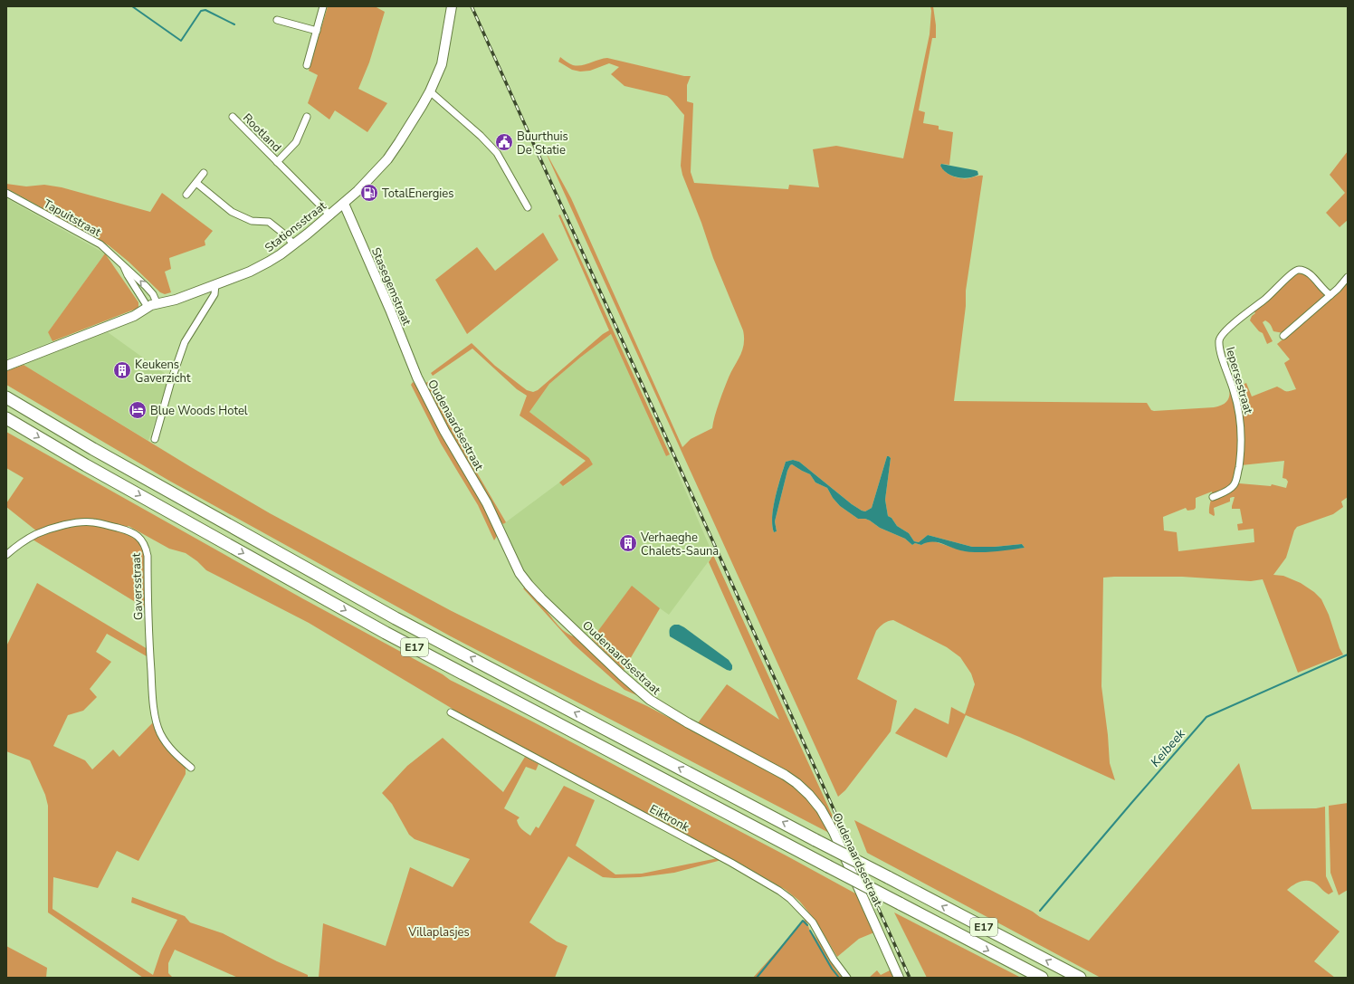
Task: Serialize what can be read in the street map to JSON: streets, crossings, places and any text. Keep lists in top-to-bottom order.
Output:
{
  "streets": {
    "highway": ["E17"],
    "street": [
      "Rootland",
      "Tapuitstraat",
      "Stationsstraat",
      "Stasegemstraat",
      "Iepersestraat",
      "Oudenaardsestraat",
      "Gaversstraat",
      "Eiktronk"
    ]
  },
  "crossings": [
    ["Rootland", "Stationsstraat"],
    ["Tapuitstraat", "Stationsstraat"],
    ["Stationsstraat", "Stasegemstraat"],
    ["Stasegemstraat", "Oudenaardsestraat"]
  ],
  "water": ["Keibeek"],
  "parks": ["Villaplasjes"],
  "places": {
    "public building": ["Buurthuis De Statie"],
    "fuel station": ["TotalEnergies"],
    "building": ["Keukens Gaverzicht", "Verhaeghe Chalets-Sauna"],
    "hotel": ["Blue Woods Hotel"]
  }
}
